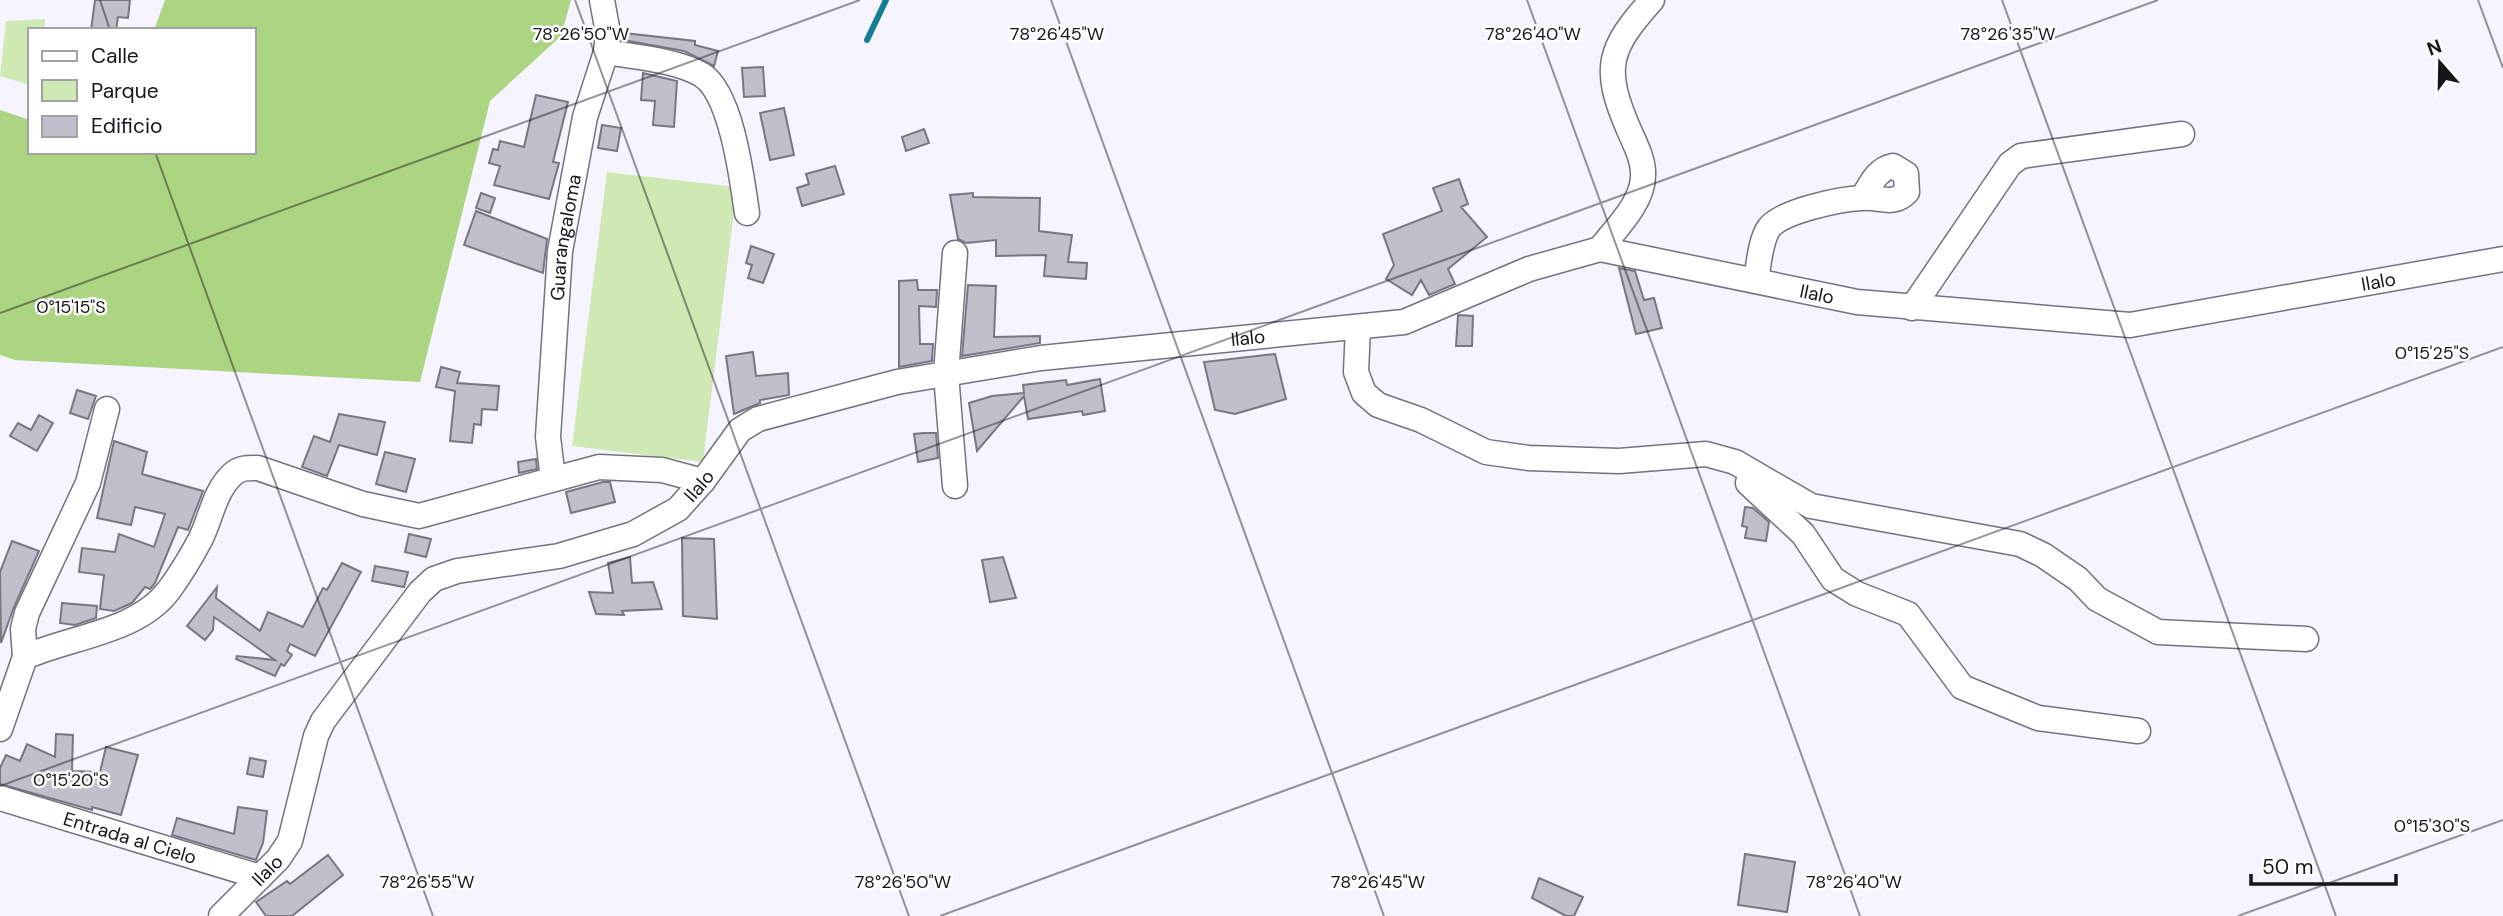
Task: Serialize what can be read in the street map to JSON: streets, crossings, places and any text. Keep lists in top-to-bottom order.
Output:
{
  "streets": {
    "street": ["Guarangaloma", "Ilalo", "Entrada al Cielo"]
  },
  "crossings": [
    ["Ilalo", "Entrada al Cielo"]
  ],
  "legend": ["Calle", "Parque", "Edificio"],
  "scale_bar": "50 m",
  "north": "top",
  "coordinates": [
    "78°26'50\"W",
    "78°26'45\"W",
    "78°26'40\"W",
    "78°26'35\"W",
    "0°15'15\"S",
    "0°15'25\"S",
    "0°15'20\"S",
    "0°15'30\"S",
    "78°26'55\"W"
  ]
}
